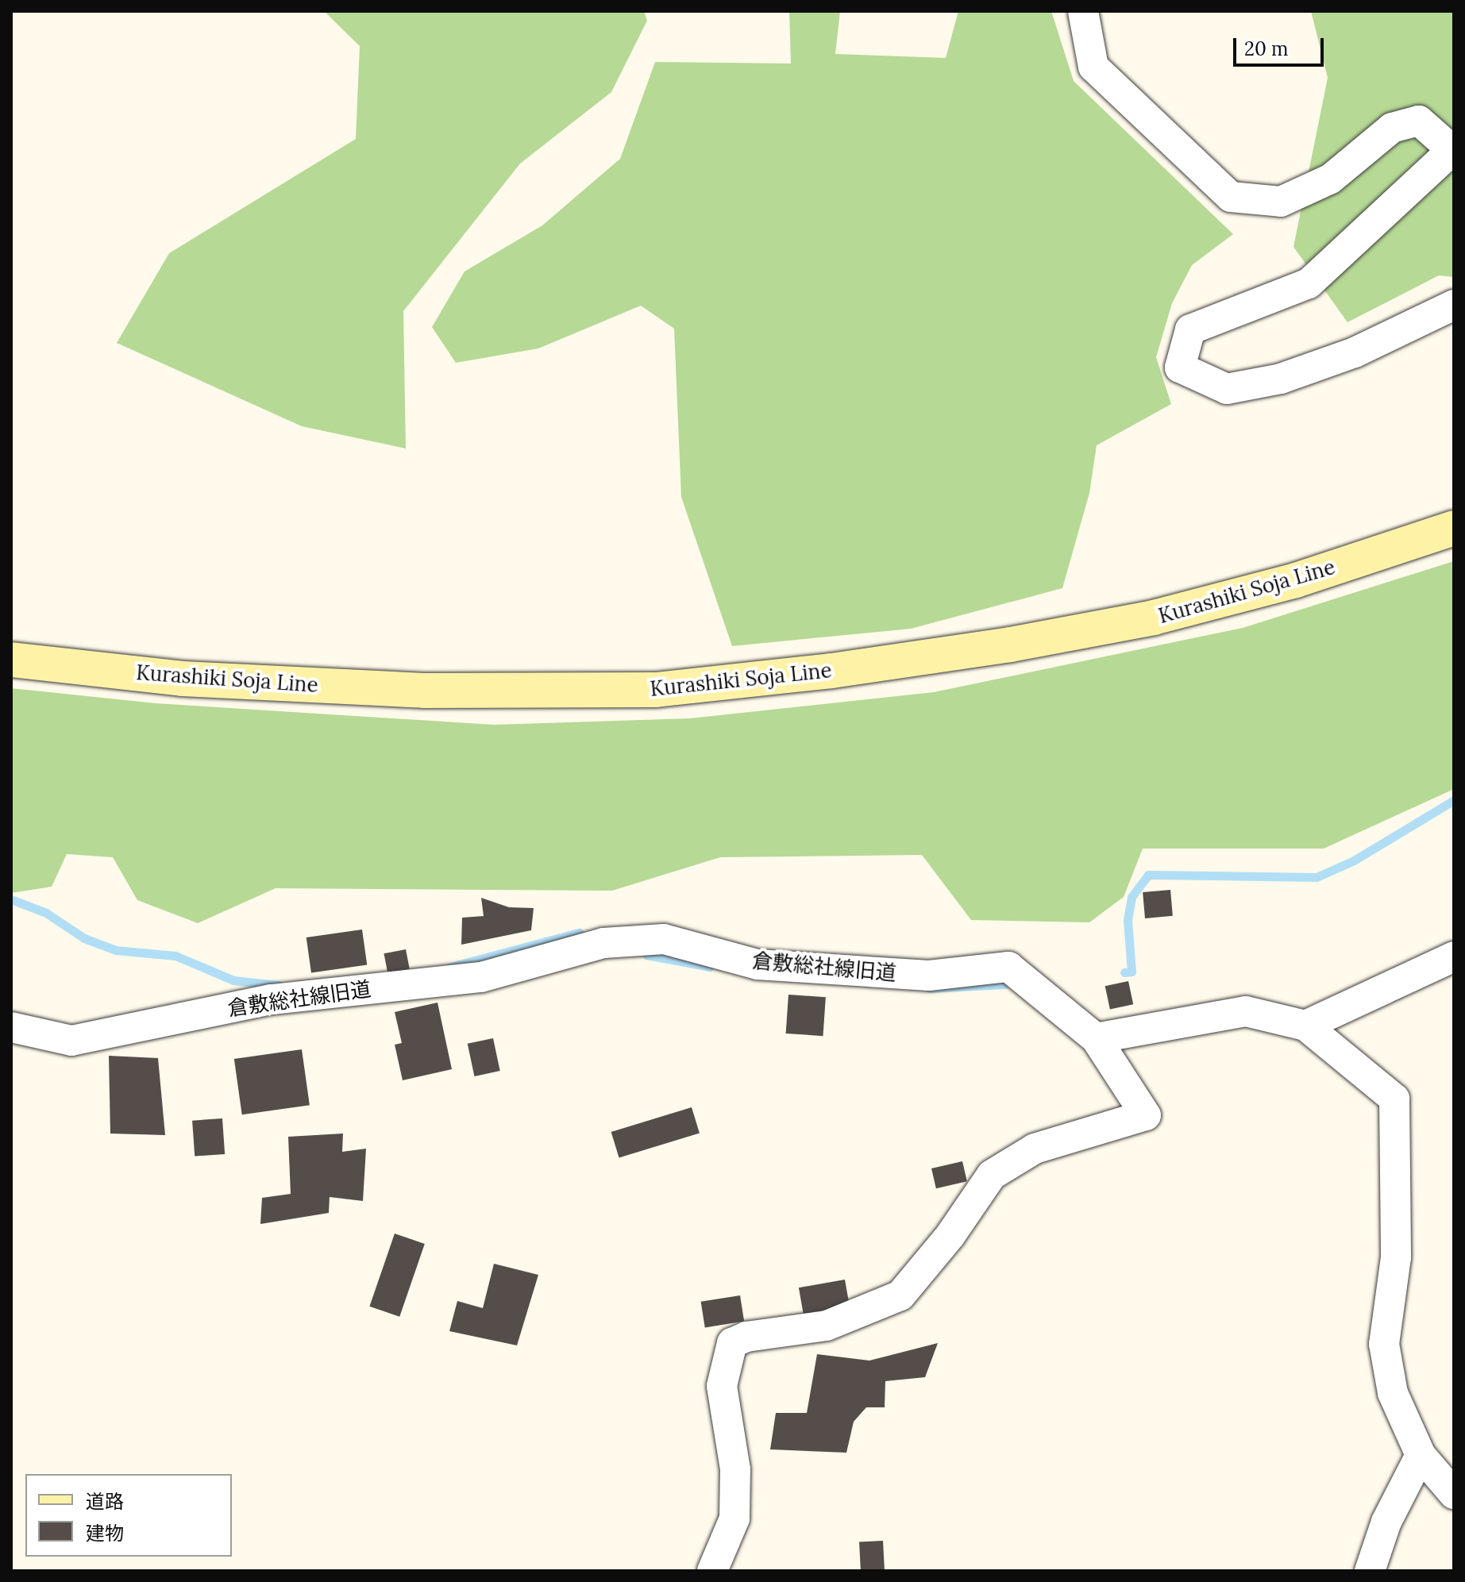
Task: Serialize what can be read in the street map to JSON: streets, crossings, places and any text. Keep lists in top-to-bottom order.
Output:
{
  "streets": {
    "main road": ["Kurashiki Soja Line"],
    "street": ["倉敷総社線旧道"]
  },
  "legend": ["道路", "建物"],
  "scale_bar": "20 m"
}
